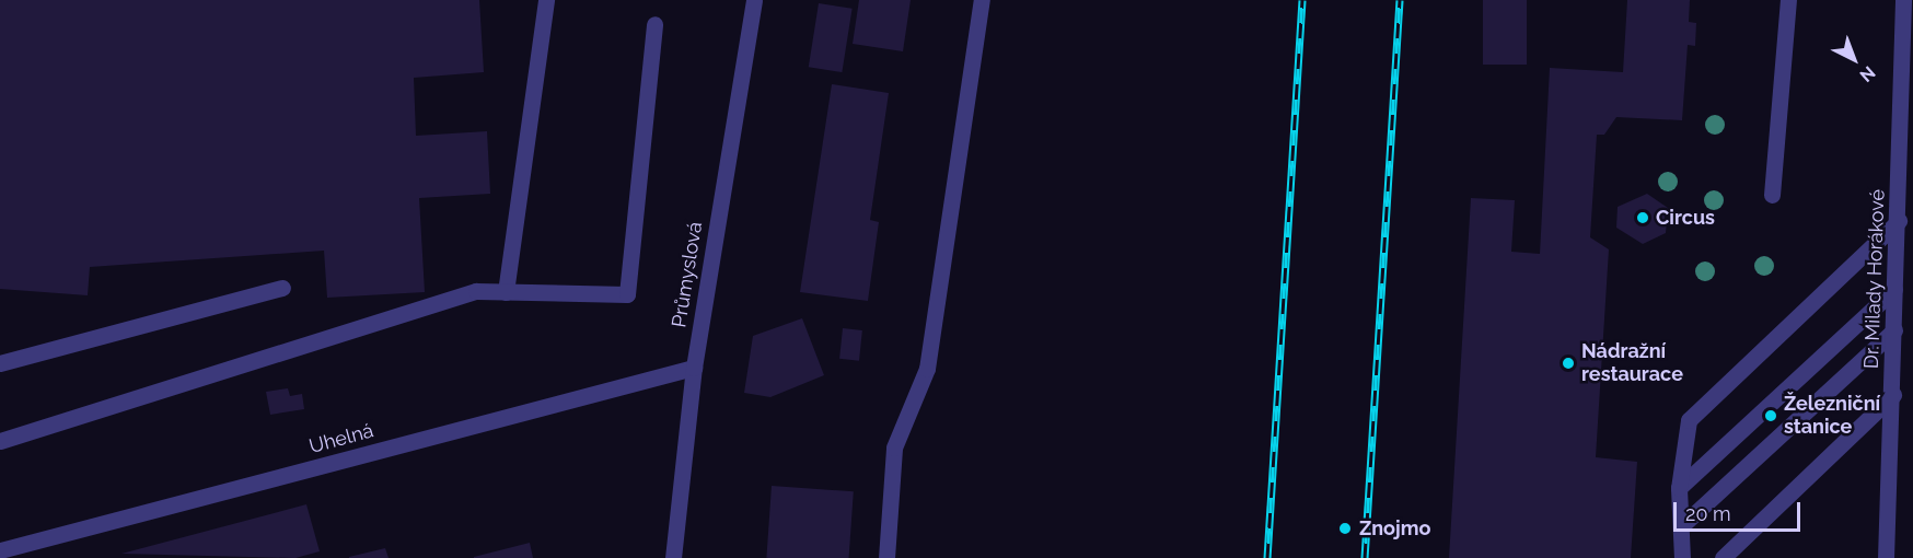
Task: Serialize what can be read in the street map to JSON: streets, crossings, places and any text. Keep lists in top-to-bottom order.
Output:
{
  "streets": {
    "street": ["Průmyslová", "Dr. Milady Horákové", "Uhelná"]
  },
  "crossings": [
    ["Průmyslová", "Uhelná"]
  ],
  "places": [
    "Circus",
    "Nádražní restaurace",
    "Železniční stanice",
    "Znojmo"
  ],
  "scale_bar": "20 m",
  "north": "bottom right"
}
